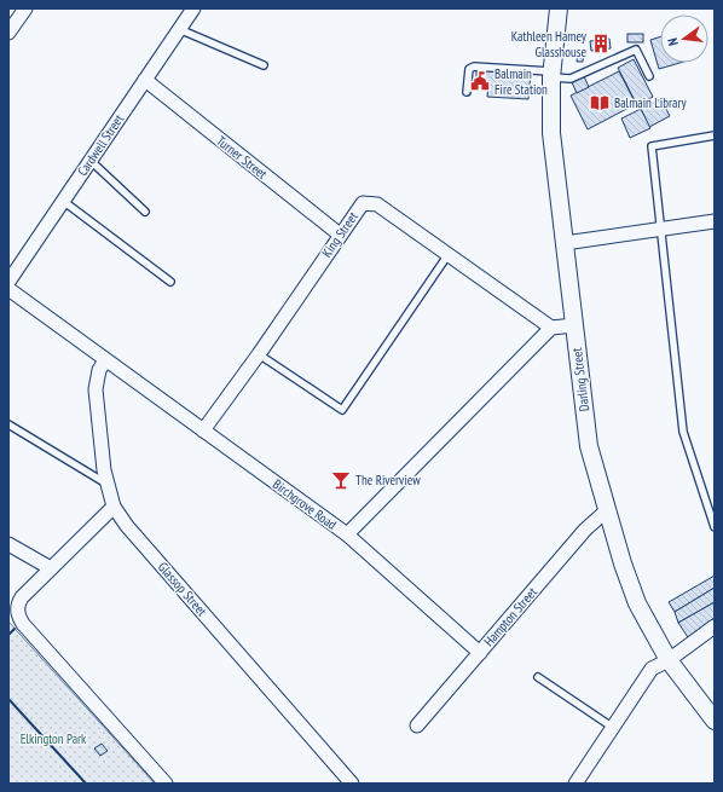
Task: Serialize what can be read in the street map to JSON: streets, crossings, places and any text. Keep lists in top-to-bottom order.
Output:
{
  "streets": {
    "street": [
      "Cardwell Street",
      "Turner Street",
      "King Street",
      "Darling Street",
      "Birchgrove Road",
      "Glassop Street",
      "Hampton Street"
    ]
  },
  "crossings": [
    ["Cardwell Street", "Turner Street"],
    ["Turner Street", "King Street"],
    ["King Street", "Birchgrove Road"],
    ["Darling Street", "Hampton Street"],
    ["Birchgrove Road", "Glassop Street"]
  ],
  "parks": ["Elkington Park"],
  "places": {
    "building": ["Kathleen Hamey Glasshouse"],
    "public building": ["Balmain Fire Station"],
    "library": ["Balmain Library"],
    "bar": ["The Riverview"]
  },
  "north": "left"
}
